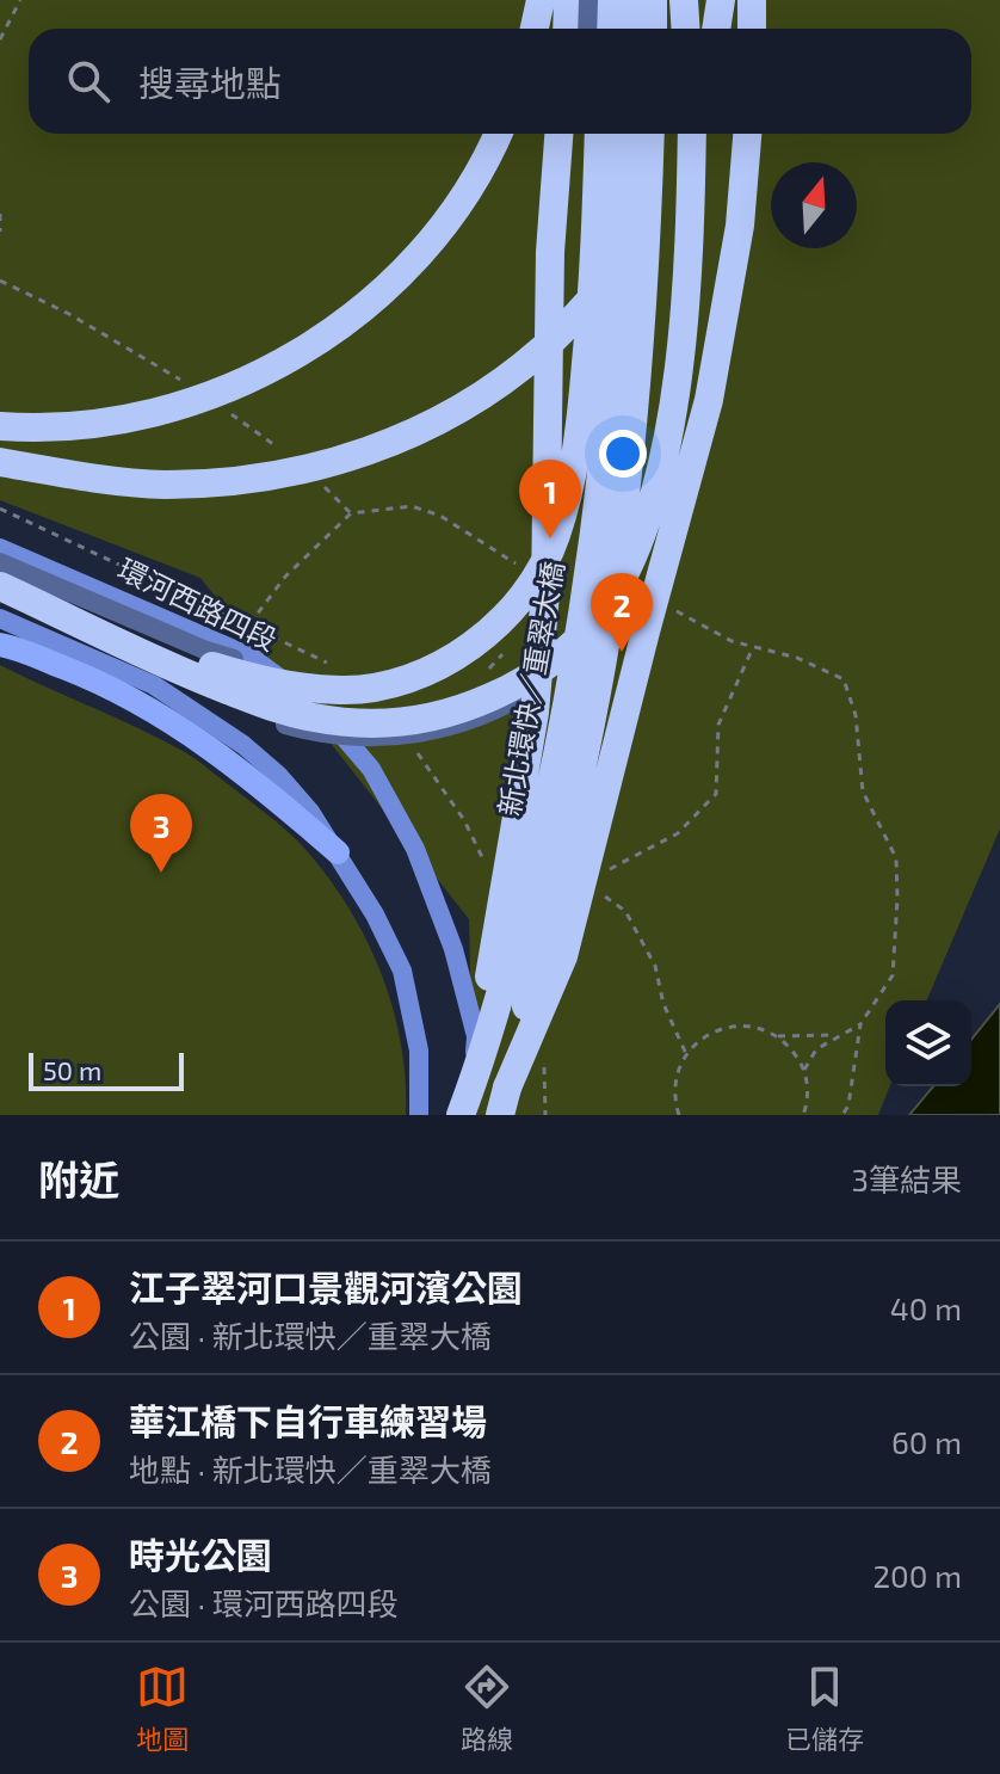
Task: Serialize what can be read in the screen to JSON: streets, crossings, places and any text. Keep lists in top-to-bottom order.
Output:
{
  "streets": {
    "highway": ["新北環快／重翠大橋"],
    "main road": ["環河西路四段"]
  },
  "crossings": [
    ["環河西路四段", "新北環快／重翠大橋"]
  ],
  "scale_bar": "50 m",
  "north": "top",
  "page": {
    "search": "搜尋地點",
    "pins": ["1", "2", "3"],
    "scale": "50 m",
    "heading": ["附近", "3筆結果"],
    "list": [
      {
        "mark": "1",
        "name": "江子翠河口景觀河濱公園",
        "note": "公園 · 新北環快／重翠大橋",
        "value": "40 m"
      },
      {
        "mark": "2",
        "name": "華江橋下自行車練習場",
        "note": "地點 · 新北環快／重翠大橋",
        "value": "60 m"
      },
      {
        "mark": "3",
        "name": "時光公園",
        "note": "公園 · 環河西路四段",
        "value": "200 m"
      }
    ],
    "nav": ["地圖", "路線", "已儲存"]
  }
}
